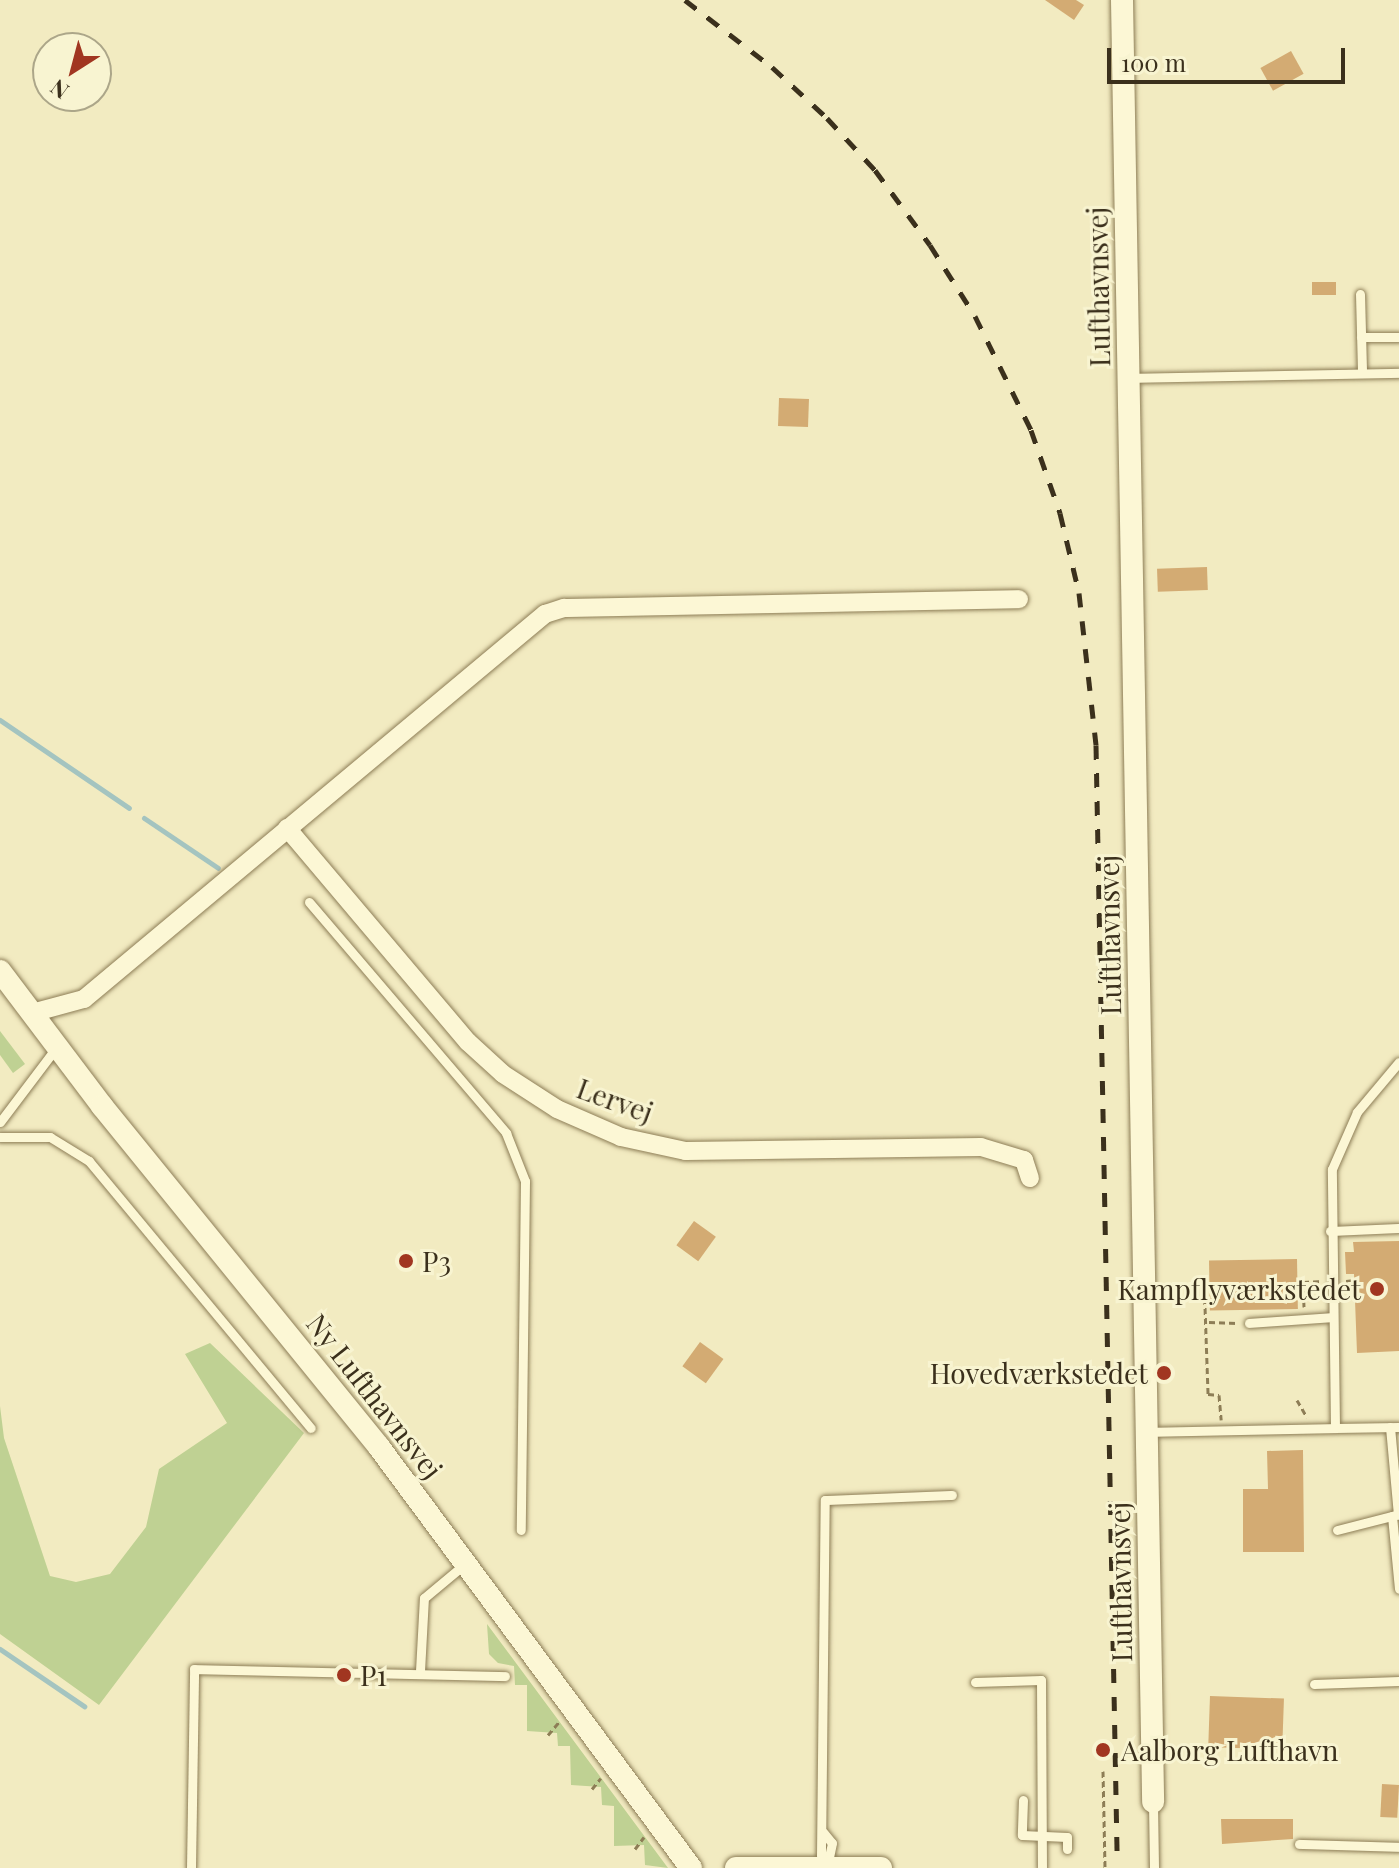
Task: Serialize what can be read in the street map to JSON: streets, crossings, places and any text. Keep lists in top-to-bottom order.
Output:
{
  "streets": {
    "street": ["Lufthavnsvej", "Lervej", "Ny Lufthavnsvej"]
  },
  "places": [
    "P3",
    "Kampflyværkstedet",
    "Hovedværkstedet",
    "P1",
    "Aalborg Lufthavn"
  ],
  "scale_bar": "100 m",
  "north": "bottom left"
}
